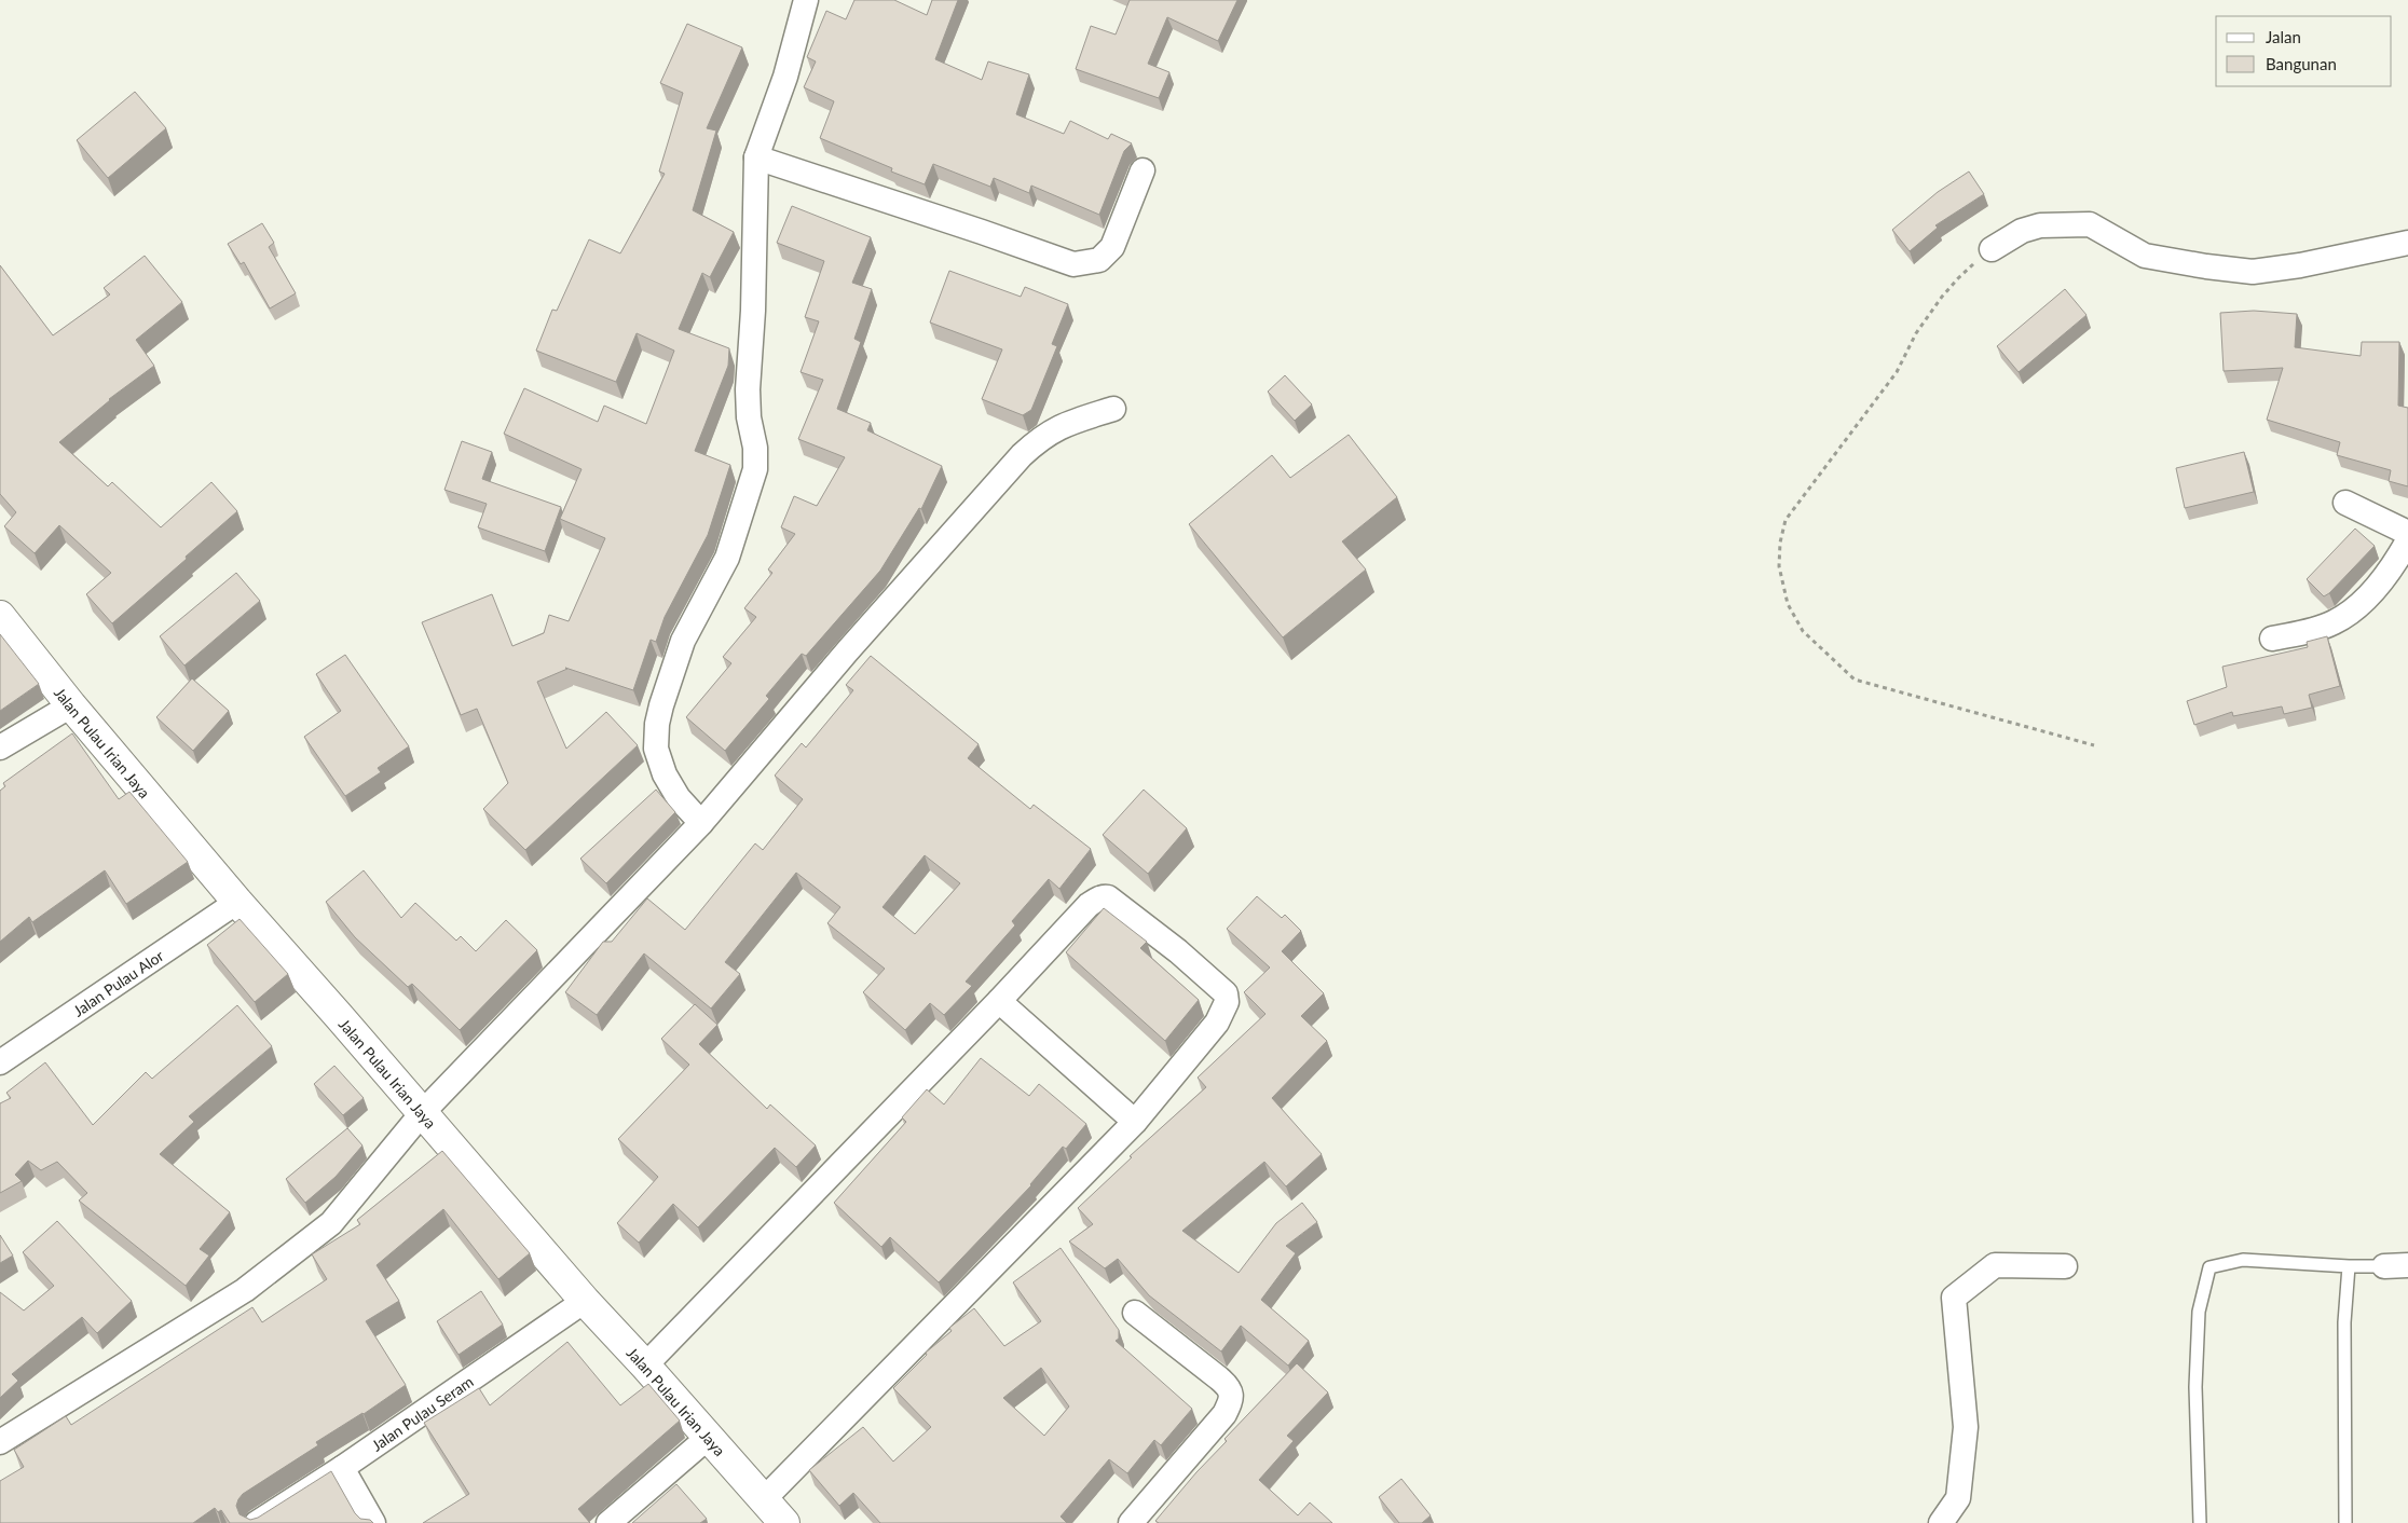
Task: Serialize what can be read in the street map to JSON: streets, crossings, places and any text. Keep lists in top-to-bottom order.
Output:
{
  "streets": {
    "street": ["Jalan Pulau Irian Jaya", "Jalan Pulau Alor", "Jalan Pulau Seram"]
  },
  "crossings": [
    ["Jalan Pulau Irian Jaya", "Jalan Pulau Alor"],
    ["Jalan Pulau Irian Jaya", "Jalan Pulau Seram"]
  ],
  "legend": ["Jalan", "Bangunan"]
}
